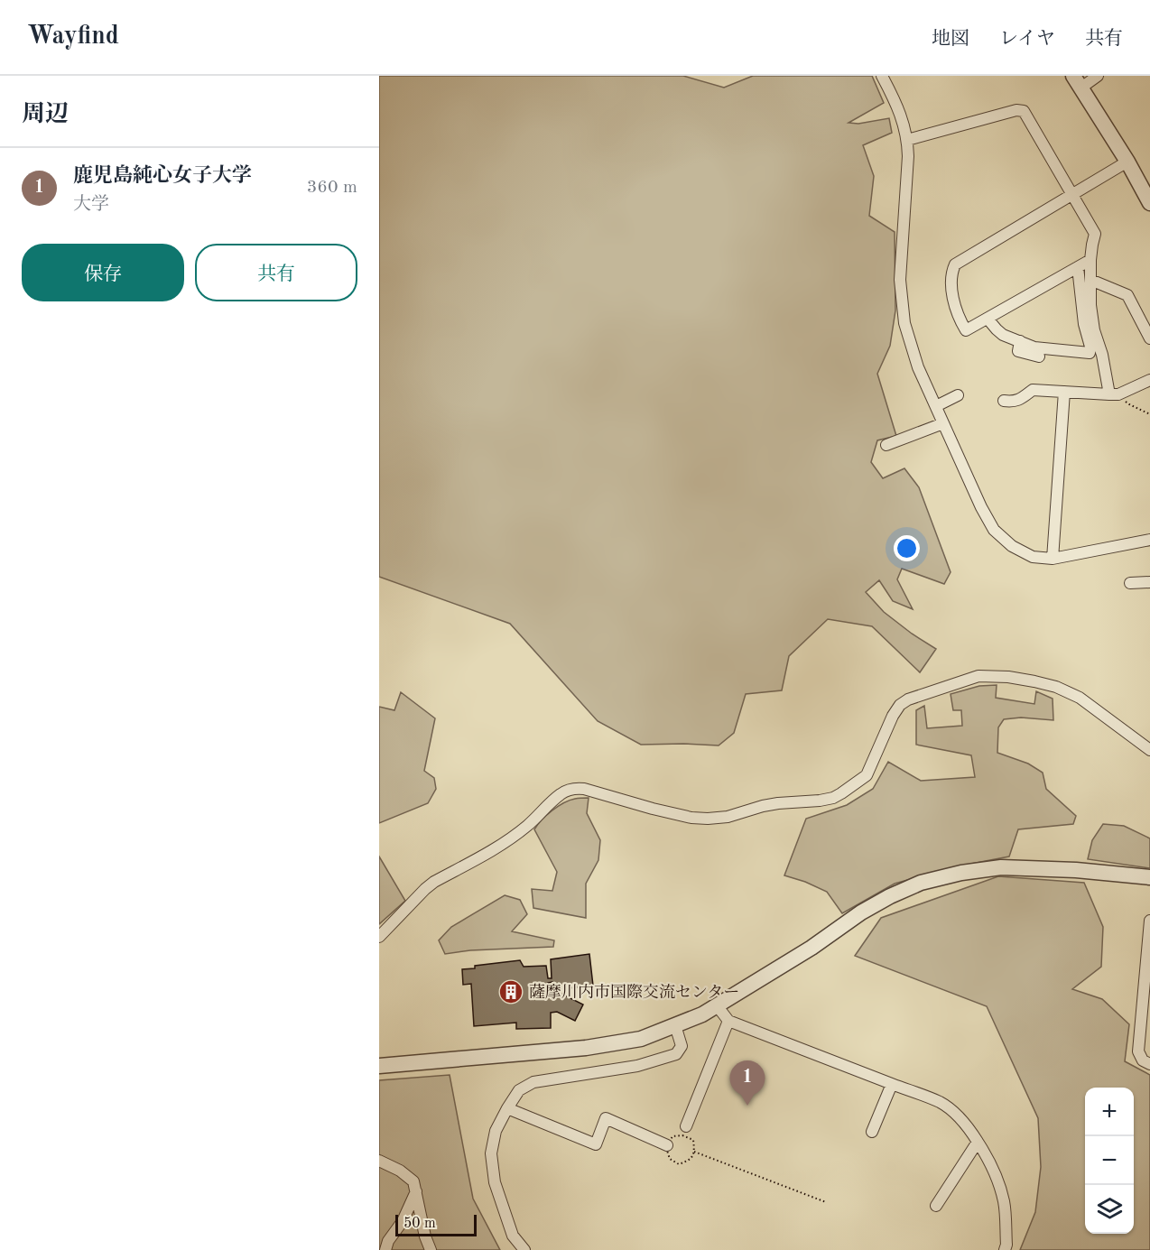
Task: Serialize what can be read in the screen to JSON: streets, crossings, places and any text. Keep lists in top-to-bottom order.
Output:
{
  "places": {
    "building": ["薩摩川内市国際交流センター"]
  },
  "scale_bar": "50 m",
  "page": {
    "header": "Wayfind",
    "nav": ["地図", "レイヤ", "共有"],
    "heading": "周辺",
    "list": [
      {
        "mark": "1",
        "name": "鹿児島純心女子大学",
        "note": "大学",
        "value": "360 m"
      }
    ],
    "buttons": ["保存", "共有"],
    "pins": "1",
    "map_buttons": ["+", "−"],
    "scale": "50 m"
  }
}
